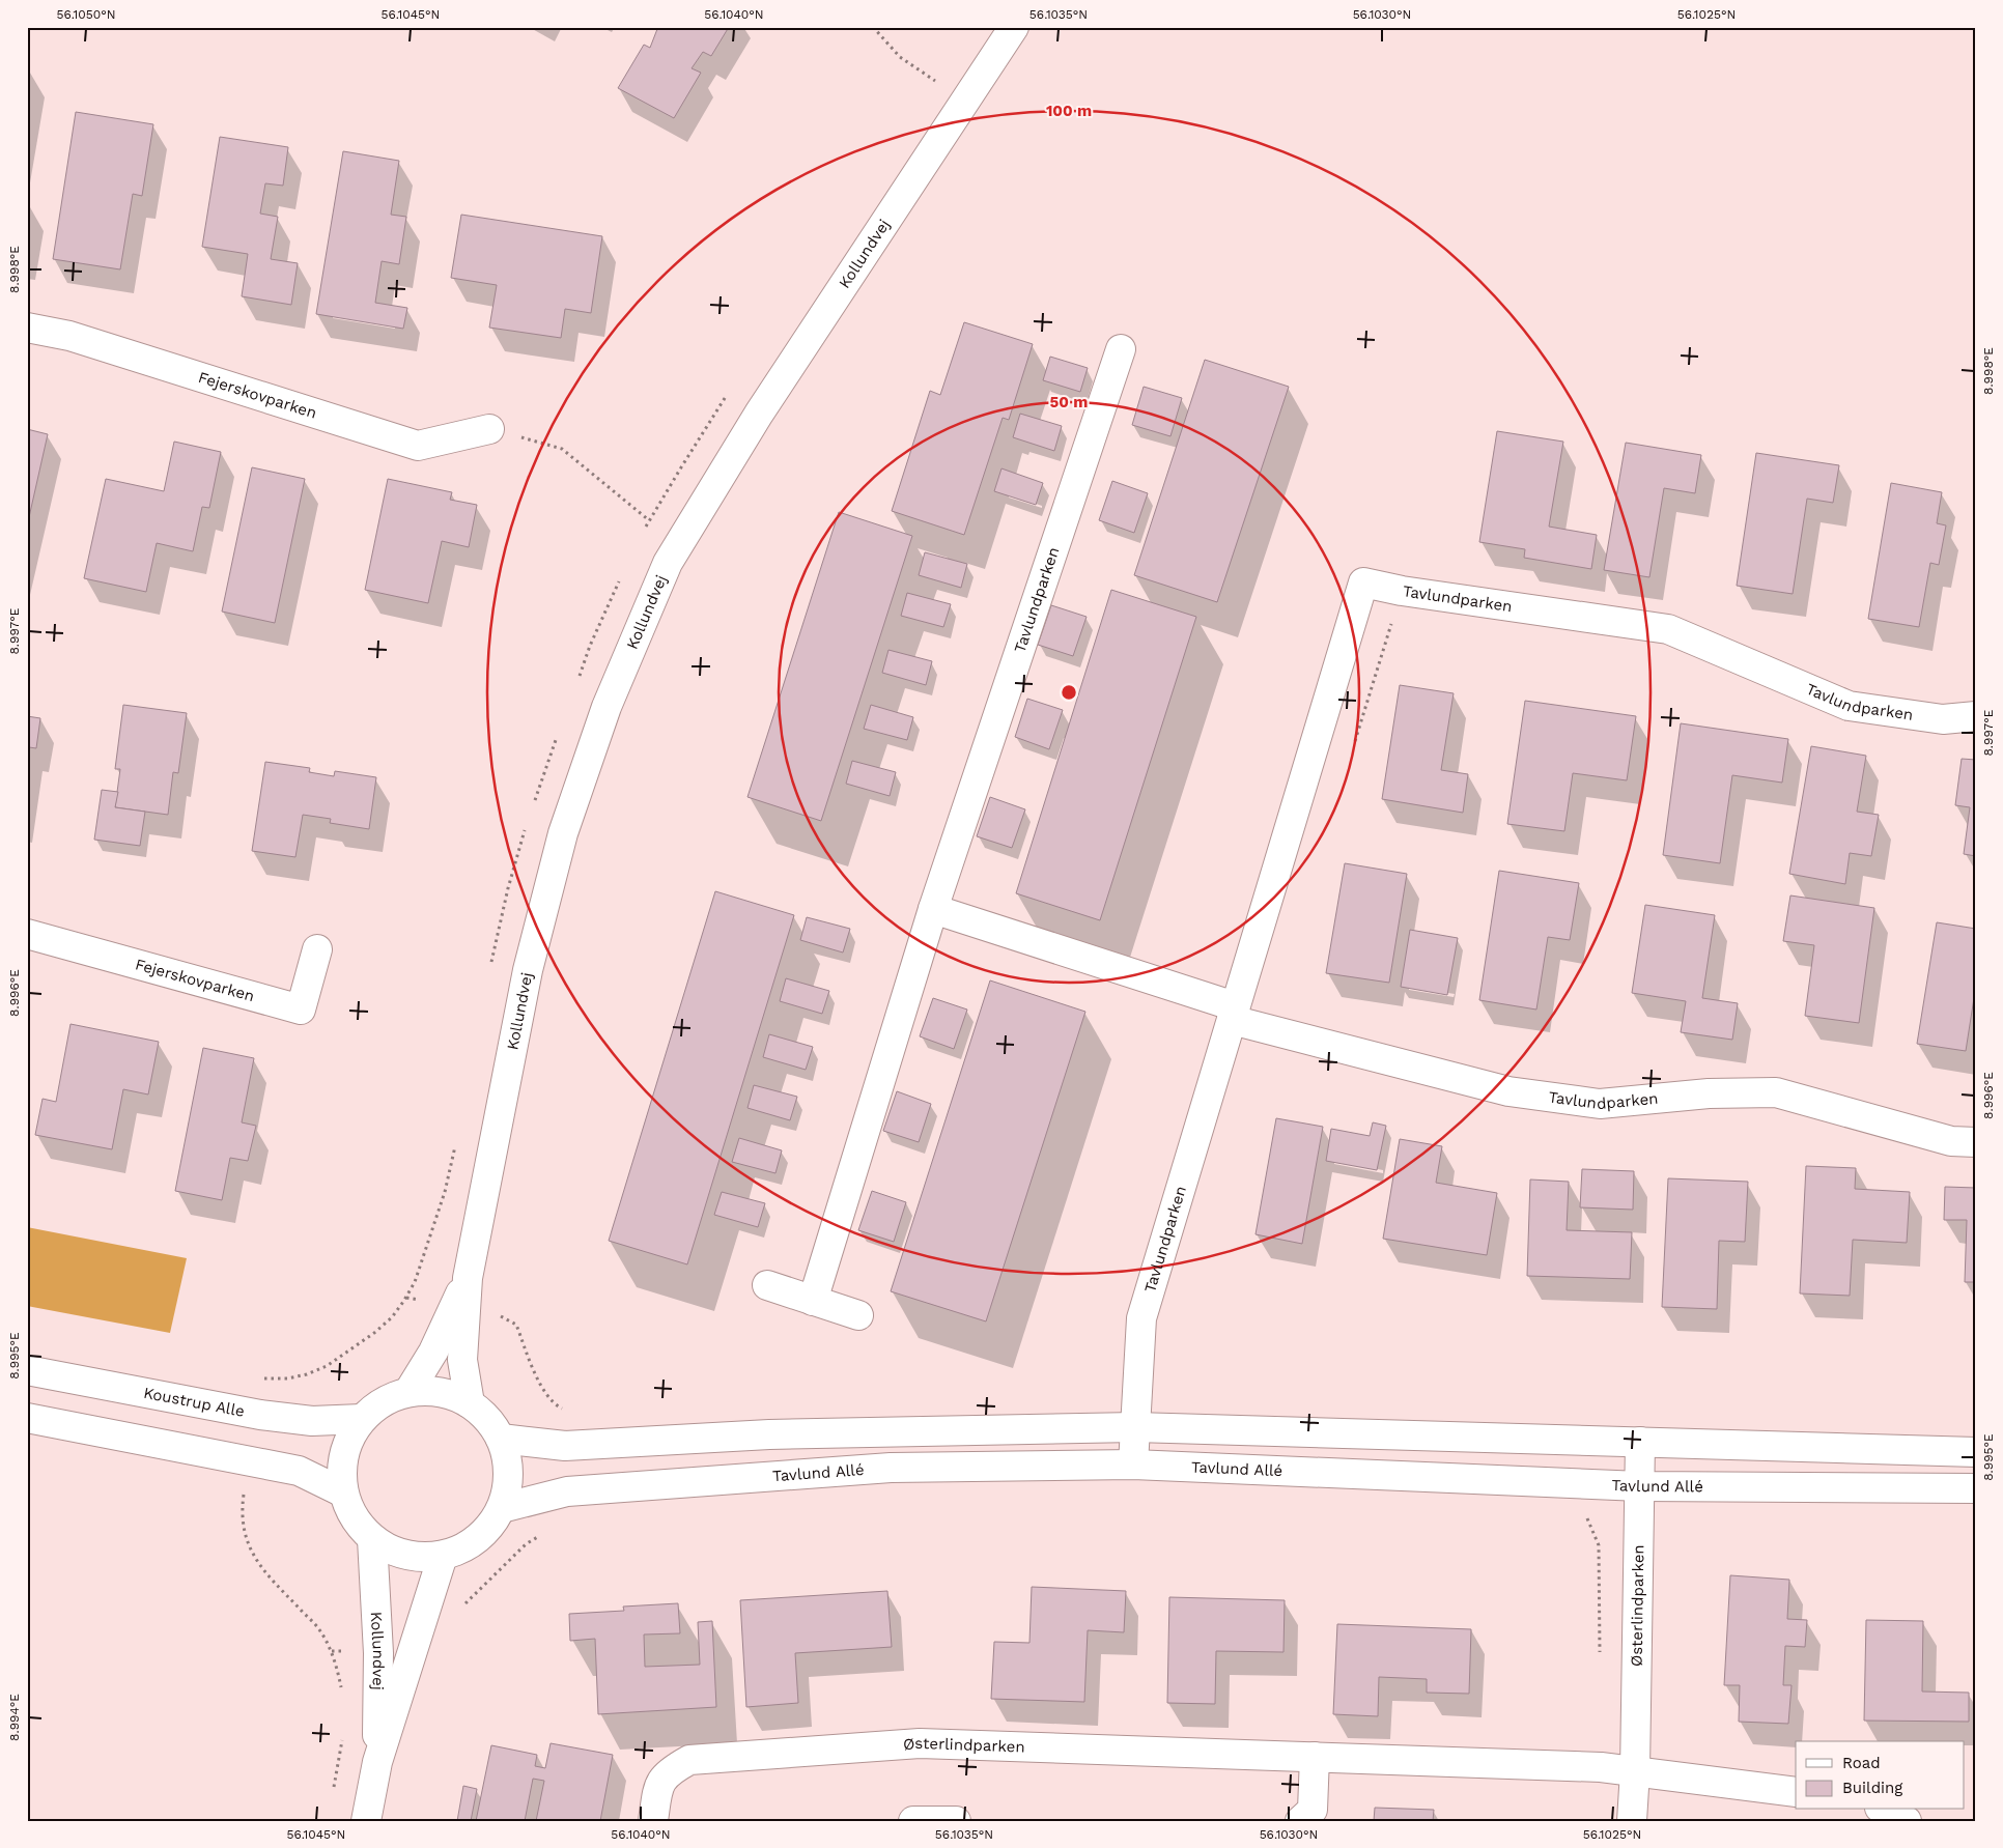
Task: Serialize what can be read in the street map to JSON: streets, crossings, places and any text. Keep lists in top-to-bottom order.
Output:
{
  "streets": {
    "street": [
      "Kollundvej",
      "Fejerskovparken",
      "Tavlundparken",
      "Koustrup Alle",
      "Tavlund Allé",
      "Østerlindparken"
    ]
  },
  "crossings": [
    ["Kollundvej", "Koustrup Alle"],
    ["Kollundvej", "Tavlund Allé"],
    ["Tavlundparken", "Tavlund Allé"],
    ["Koustrup Alle", "Tavlund Allé"],
    ["Tavlund Allé", "Østerlindparken"]
  ],
  "legend": ["Road", "Building"],
  "coordinates": [
    "56.1050°N",
    "56.1045°N",
    "56.1040°N",
    "56.1035°N",
    "56.1030°N",
    "56.1025°N",
    "8.998°E",
    "8.997°E",
    "8.996°E",
    "8.995°E",
    "8.994°E"
  ],
  "rings": ["100 m", "50 m"]
}
